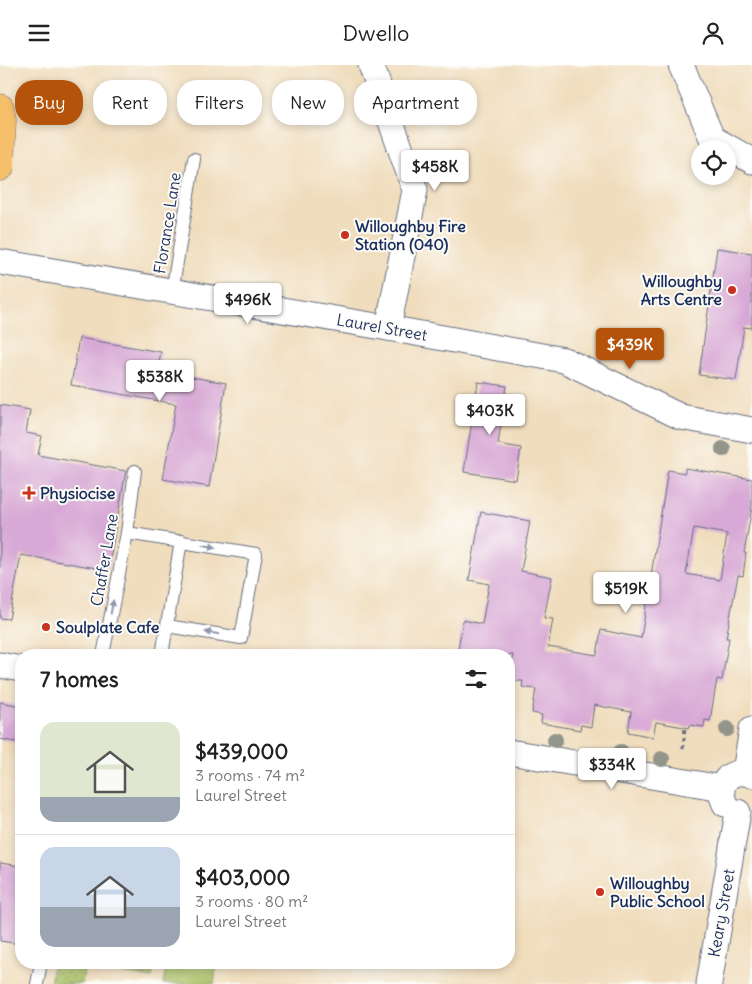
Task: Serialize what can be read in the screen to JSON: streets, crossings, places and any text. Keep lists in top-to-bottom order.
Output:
{
  "streets": {
    "street": ["Laurel Street", "Keary Street"],
    "lane": ["Florance Lane", "Chaffer Lane"]
  },
  "crossings": [
    ["Florance Lane", "Laurel Street"]
  ],
  "places": {
    "other": [
      "Willoughby Fire Station (040)",
      "Willoughby Arts Centre",
      "Soulplate Cafe",
      "Willoughby Public School"
    ],
    "health": ["Physiocise"]
  },
  "page": {
    "header": "Dwello",
    "chip": [
      "Buy",
      "Rent",
      "Filters",
      "New",
      "Apartment"
    ],
    "price": [
      "$458K",
      "$496K",
      "$439K",
      "$538K",
      "$403K",
      "$519K",
      "$334K"
    ],
    "heading": "7 homes",
    "list": [
      {
        "name": "$439,000",
        "note": "3 rooms · 74 m² · Laurel Street"
      },
      {
        "name": "$403,000",
        "note": "3 rooms · 80 m² · Laurel Street"
      }
    ]
  }
}
